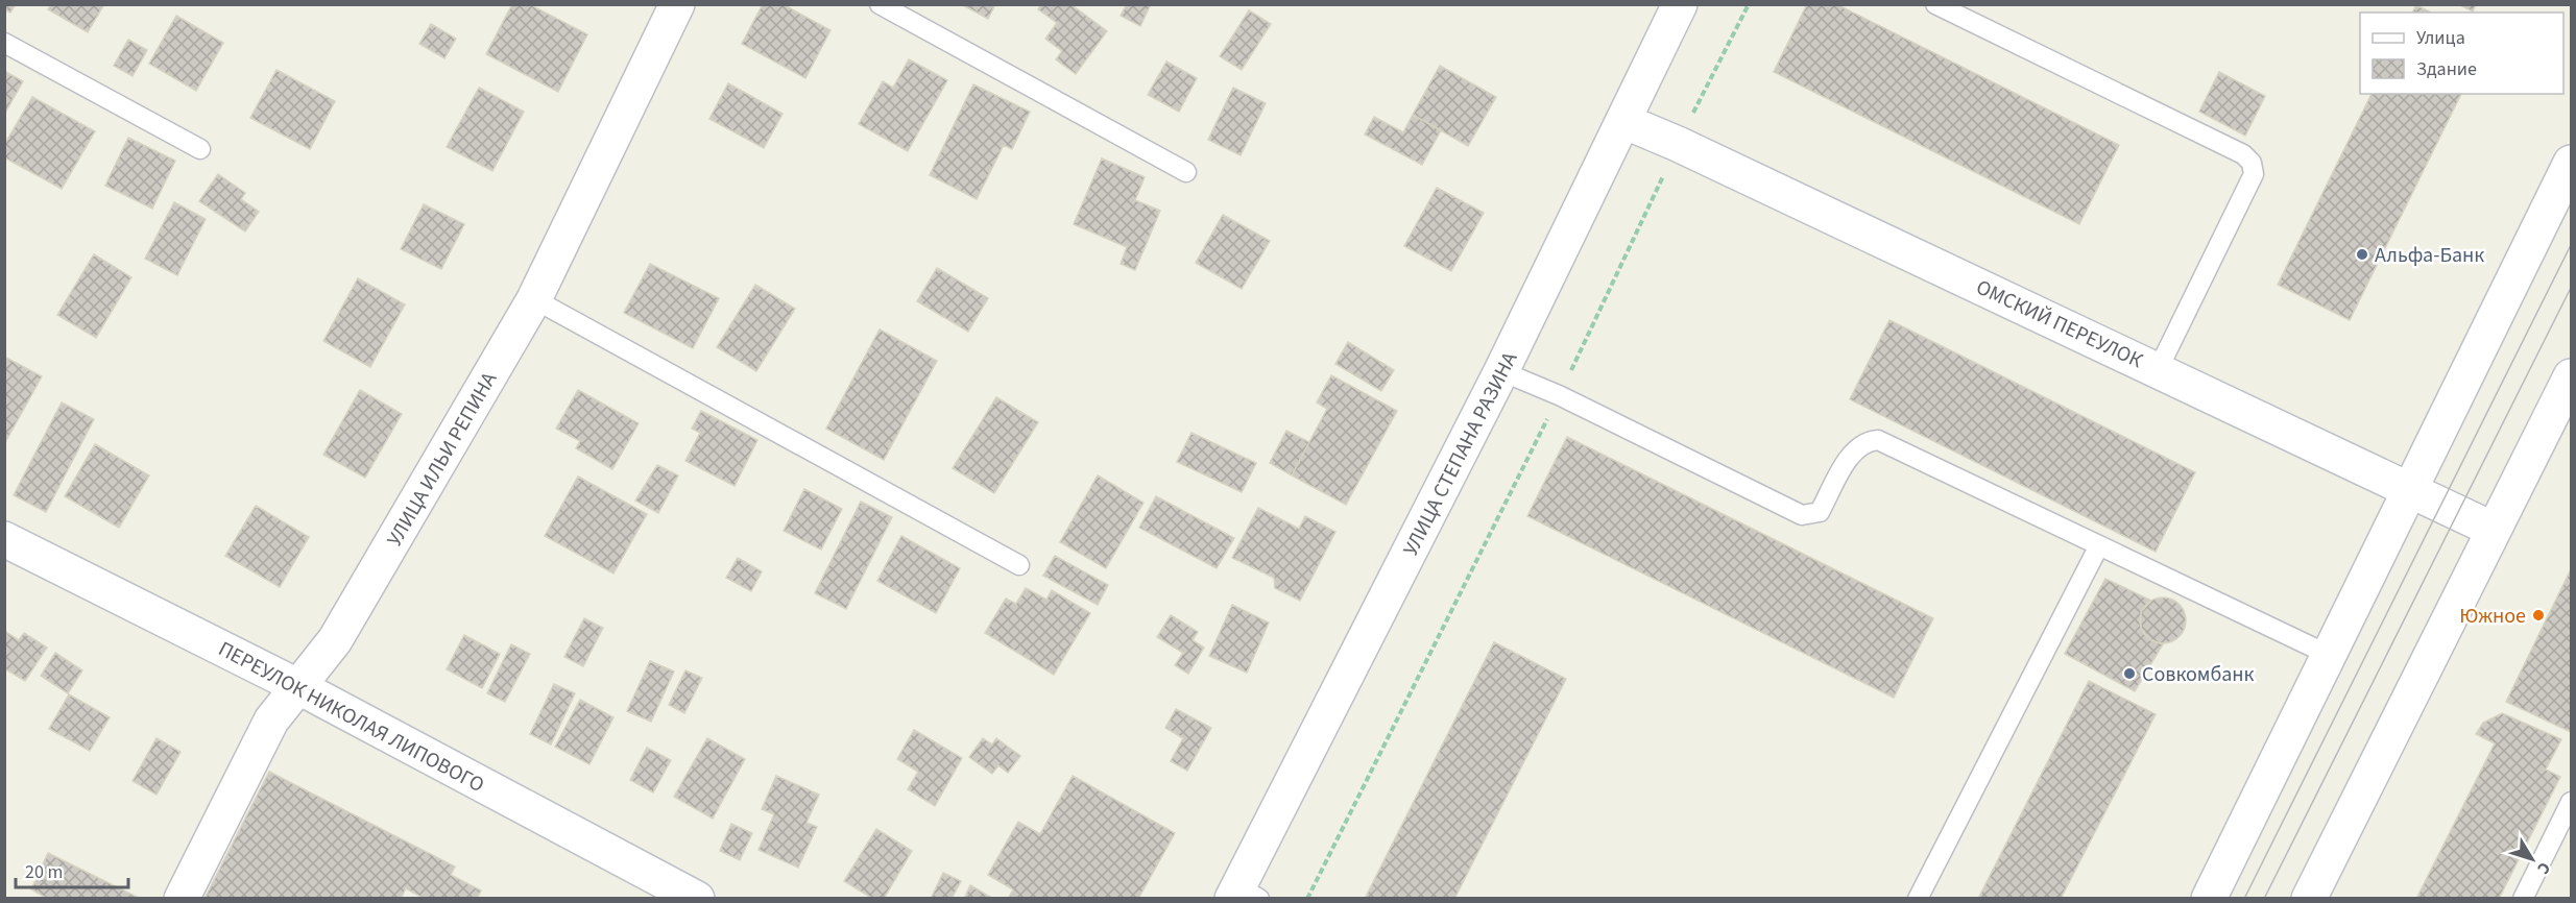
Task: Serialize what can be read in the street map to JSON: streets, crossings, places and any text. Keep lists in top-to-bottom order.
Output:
{
  "streets": {
    "street": [
      "ОМСКИЙ ПЕРЕУЛОК",
      "УЛИЦА СТЕПАНА РАЗИНА",
      "УЛИЦА ИЛЬИ РЕПИНА",
      "ПЕРЕУЛОК НИКОЛАЯ ЛИПОВОГО"
    ]
  },
  "crossings": [
    ["ОМСКИЙ ПЕРЕУЛОК", "УЛИЦА СТЕПАНА РАЗИНА"],
    ["УЛИЦА ИЛЬИ РЕПИНА", "ПЕРЕУЛОК НИКОЛАЯ ЛИПОВОГО"]
  ],
  "places": ["Альфа-Банк", "Южное", "Совкомбанк"],
  "legend": ["Улица", "Здание"],
  "scale_bar": "20 m",
  "north": "bottom right"
}
